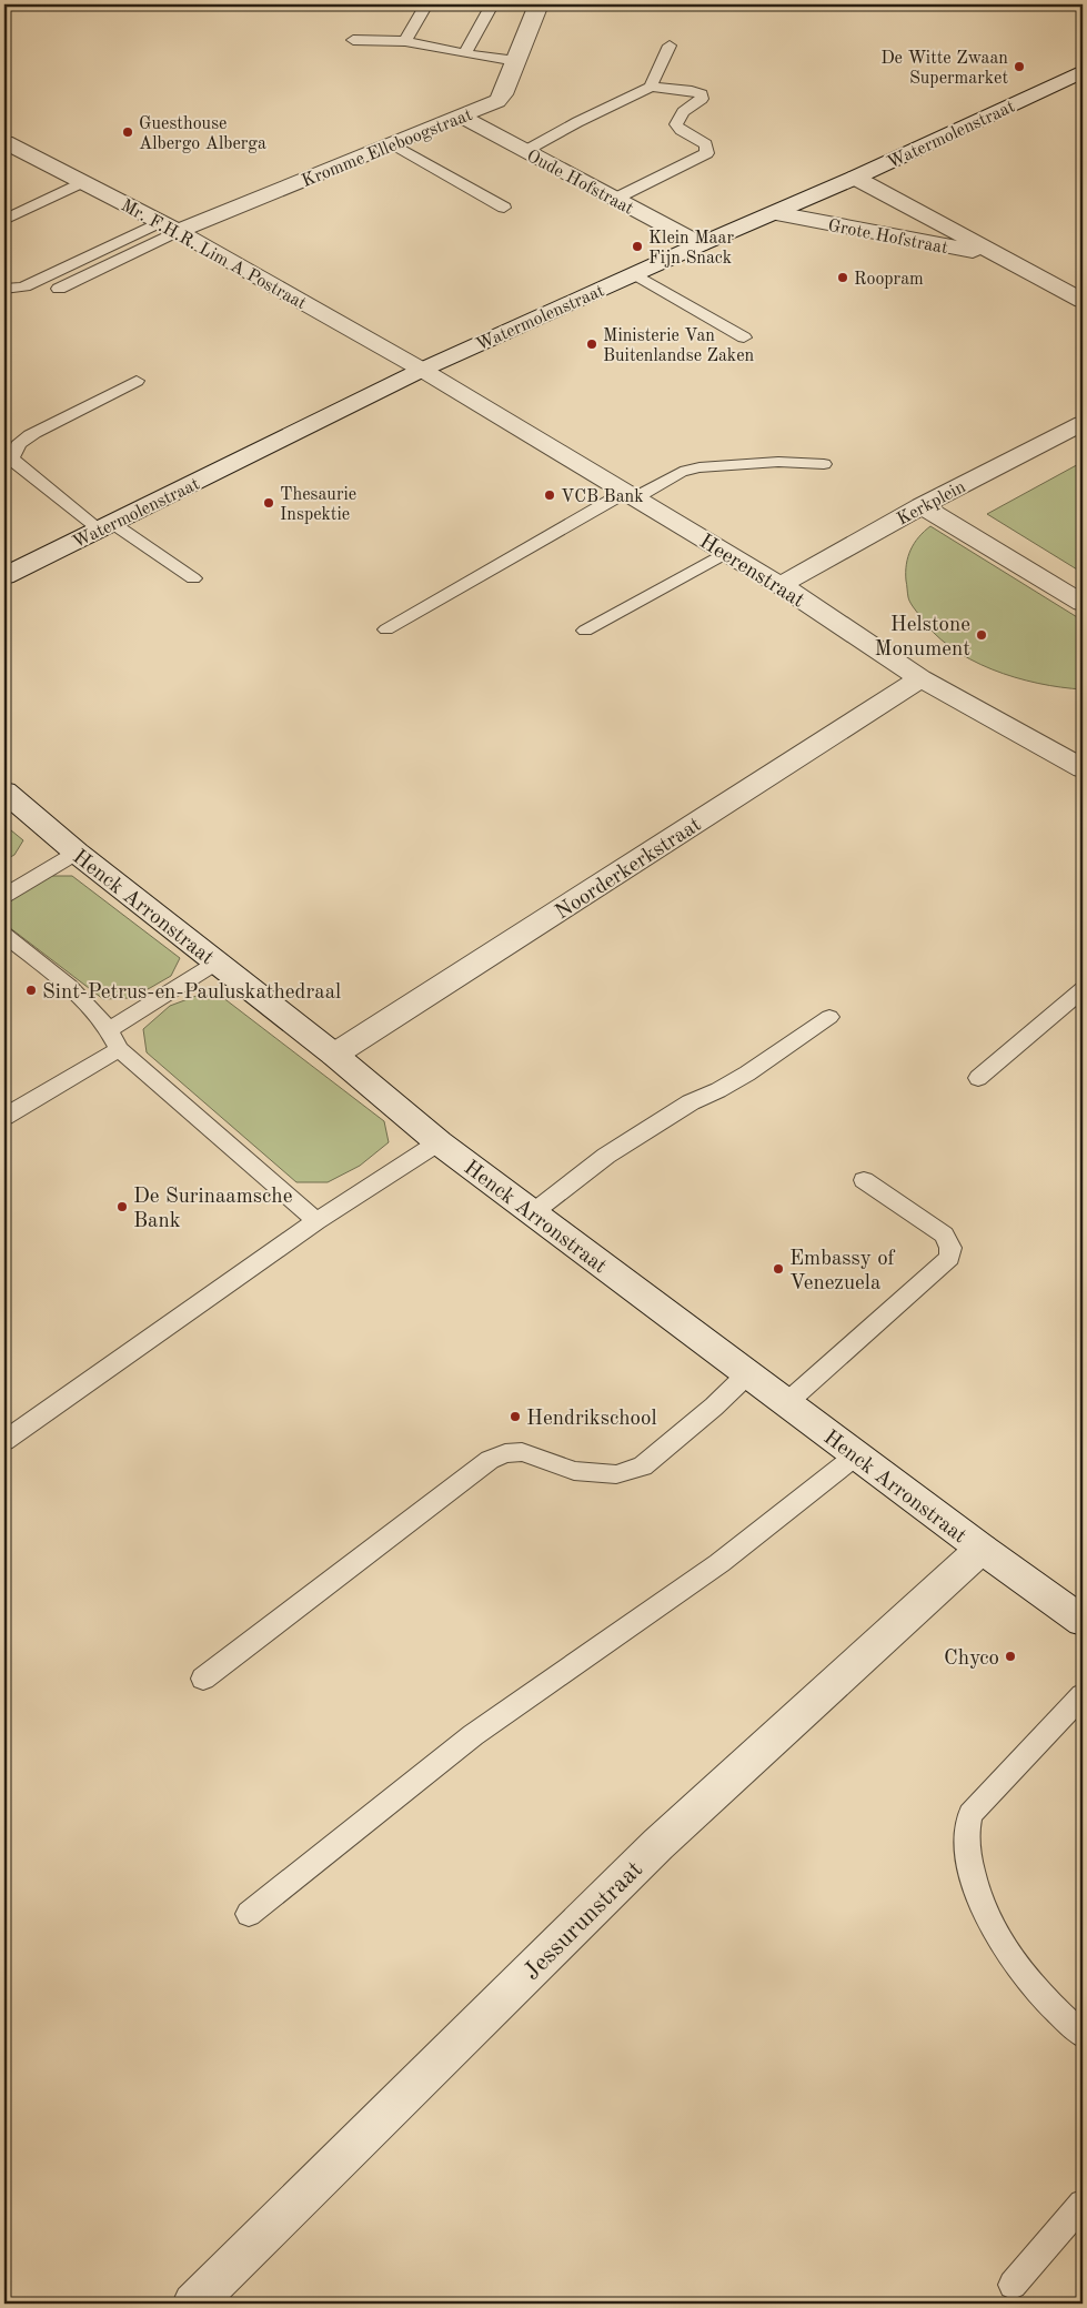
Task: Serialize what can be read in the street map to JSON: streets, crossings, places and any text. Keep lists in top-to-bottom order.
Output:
{
  "streets": {
    "street": [
      "Watermolenstraat",
      "Kromme Elleboogstraat",
      "Oude Hofstraat",
      "Grote Hofstraat",
      "Mr. F.H.R. Lim A Postraat",
      "Kerkplein",
      "Heerenstraat",
      "Noorderkerkstraat",
      "Henck Arronstraat",
      "Jessurunstraat"
    ]
  },
  "crossings": [
    ["Watermolenstraat", "Oude Hofstraat"],
    ["Watermolenstraat", "Grote Hofstraat"],
    ["Watermolenstraat", "Mr. F.H.R. Lim A Postraat"],
    ["Watermolenstraat", "Heerenstraat"],
    ["Kromme Elleboogstraat", "Oude Hofstraat"],
    ["Kromme Elleboogstraat", "Mr. F.H.R. Lim A Postraat"],
    ["Mr. F.H.R. Lim A Postraat", "Heerenstraat"],
    ["Kerkplein", "Heerenstraat"],
    ["Heerenstraat", "Noorderkerkstraat"],
    ["Noorderkerkstraat", "Henck Arronstraat"],
    ["Henck Arronstraat", "Jessurunstraat"]
  ],
  "places": [
    "De Witte Zwaan Supermarket",
    "Guesthouse Albergo Alberga",
    "Klein Maar Fijn Snack",
    "Roopram",
    "Ministerie Van Buitenlandse Zaken",
    "VCB Bank",
    "Thesaurie Inspektie",
    "Helstone Monument",
    "Sint-Petrus-en-Pauluskathedraal",
    "De Surinaamsche Bank",
    "Embassy of Venezuela",
    "Hendrikschool",
    "Chyco"
  ]
}
